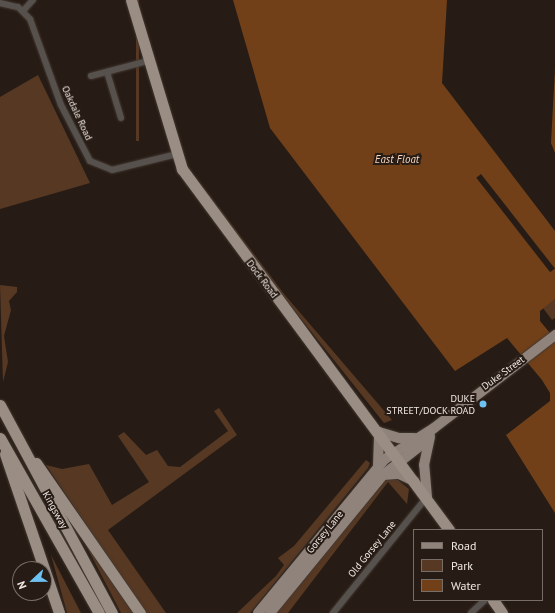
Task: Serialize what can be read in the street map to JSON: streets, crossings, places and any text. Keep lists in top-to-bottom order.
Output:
{
  "streets": {
    "highway": ["Dock Road", "Kingsway"],
    "main road": ["Duke Street", "Gorsey Lane"],
    "street": ["Oakdale Road", "Old Gorsey Lane"]
  },
  "crossings": [
    ["Oakdale Road", "Dock Road"],
    ["Dock Road", "Duke Street"],
    ["Dock Road", "Gorsey Lane"],
    ["Dock Road", "Old Gorsey Lane"],
    ["Duke Street", "Gorsey Lane"]
  ],
  "water": ["East Float"],
  "places": ["DUKE STREET/DOCK ROAD"],
  "legend": ["Road", "Park", "Water"],
  "north": "left"
}
